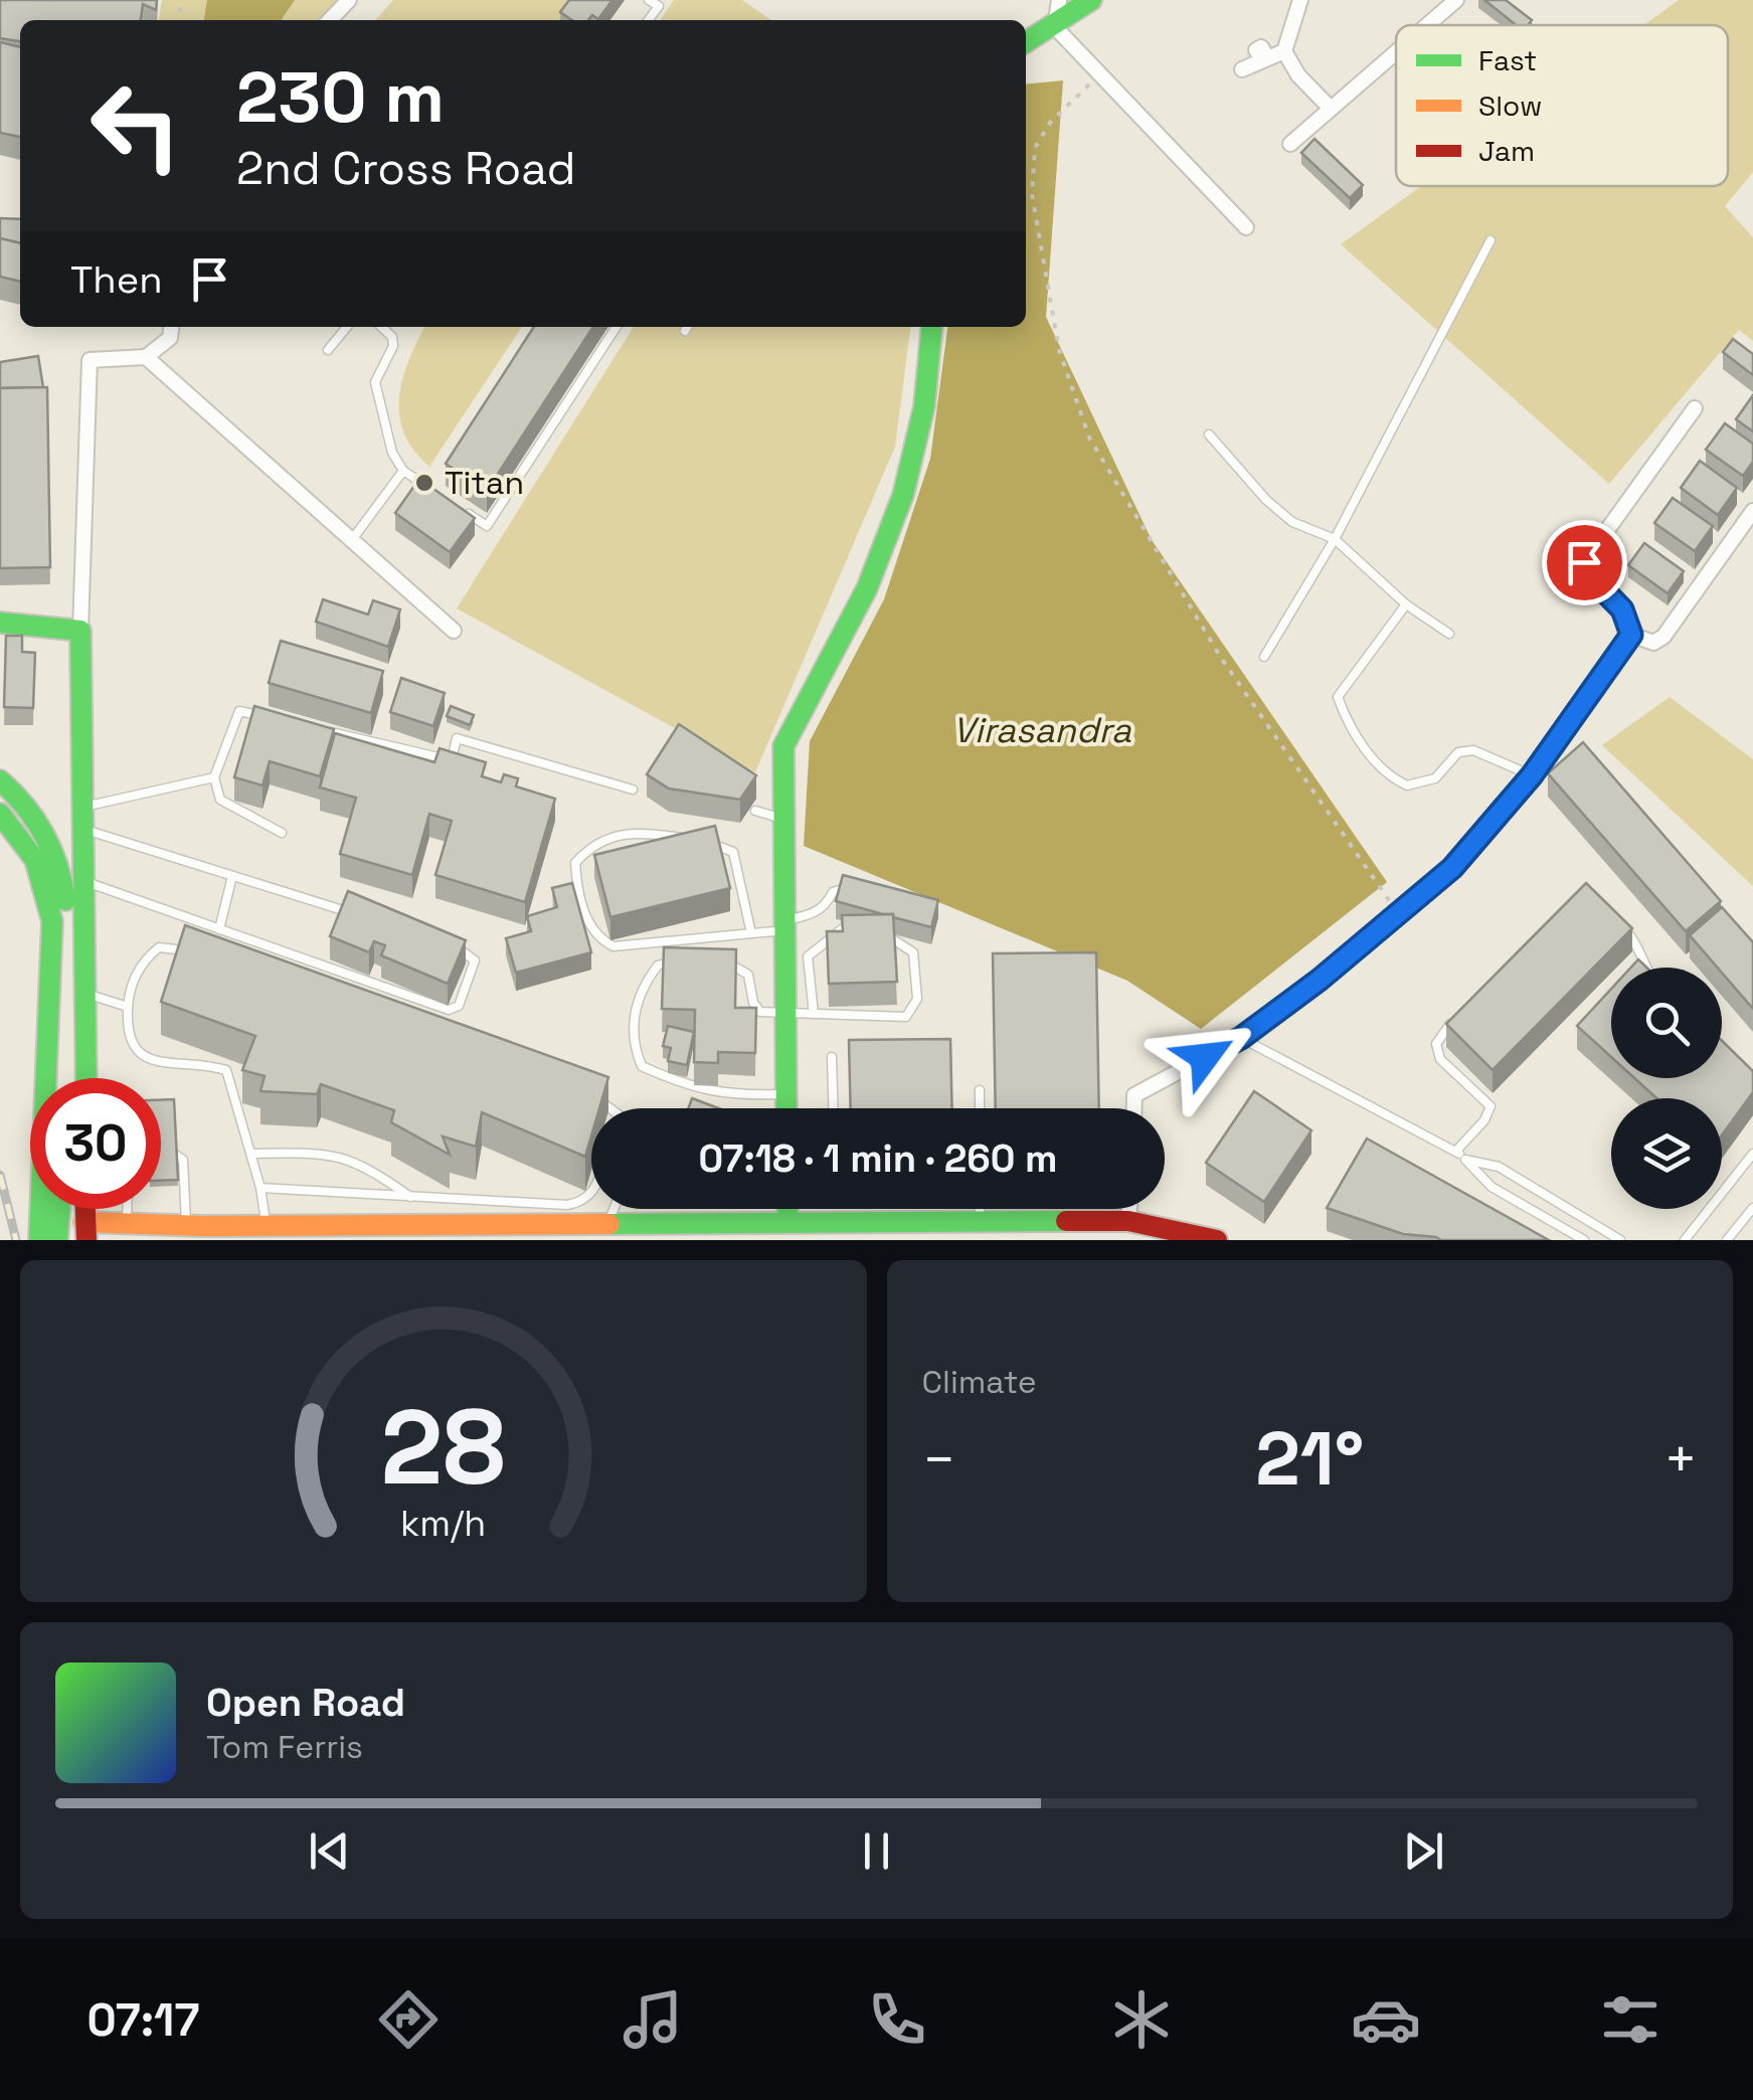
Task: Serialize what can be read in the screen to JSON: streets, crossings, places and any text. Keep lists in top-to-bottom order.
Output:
{
  "water": ["Virasandra"],
  "places": ["Titan"],
  "legend": ["Fast", "Slow", "Jam"],
  "page": {
    "turn": ["230 m", "2nd Cross Road"],
    "then": "Then",
    "limit": "30",
    "trip": "07:18 · 1 min · 260 m",
    "tile": "Climate",
    "heat": ["−", "21°", "+"],
    "song": ["Open Road", "Tom Ferris"],
    "tabs": "07:17",
    "gauge": ["28", "km/h"]
  }
}
